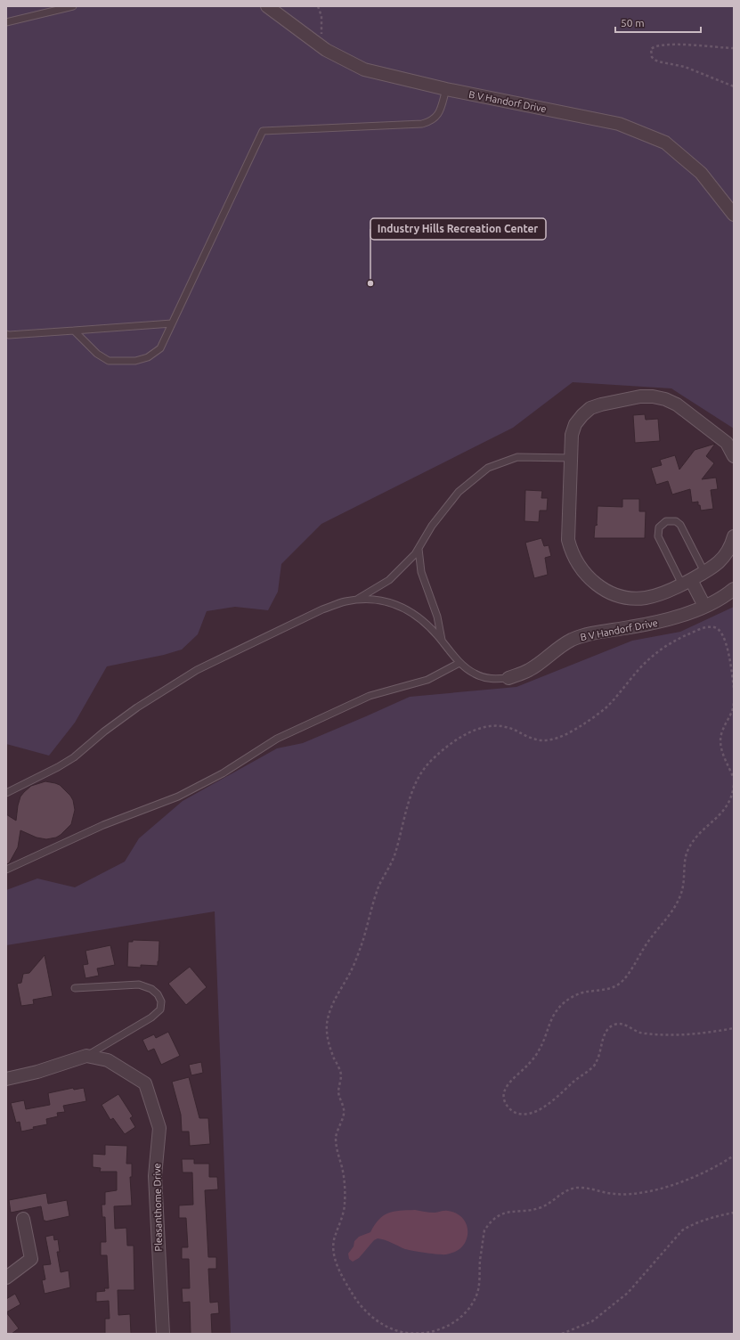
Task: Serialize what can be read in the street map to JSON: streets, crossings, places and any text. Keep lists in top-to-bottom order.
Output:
{
  "streets": {
    "street": ["B V Handorf Drive", "Pleasanthome Drive"]
  },
  "places": ["Industry Hills Recreation Center"],
  "scale_bar": "50 m"
}
